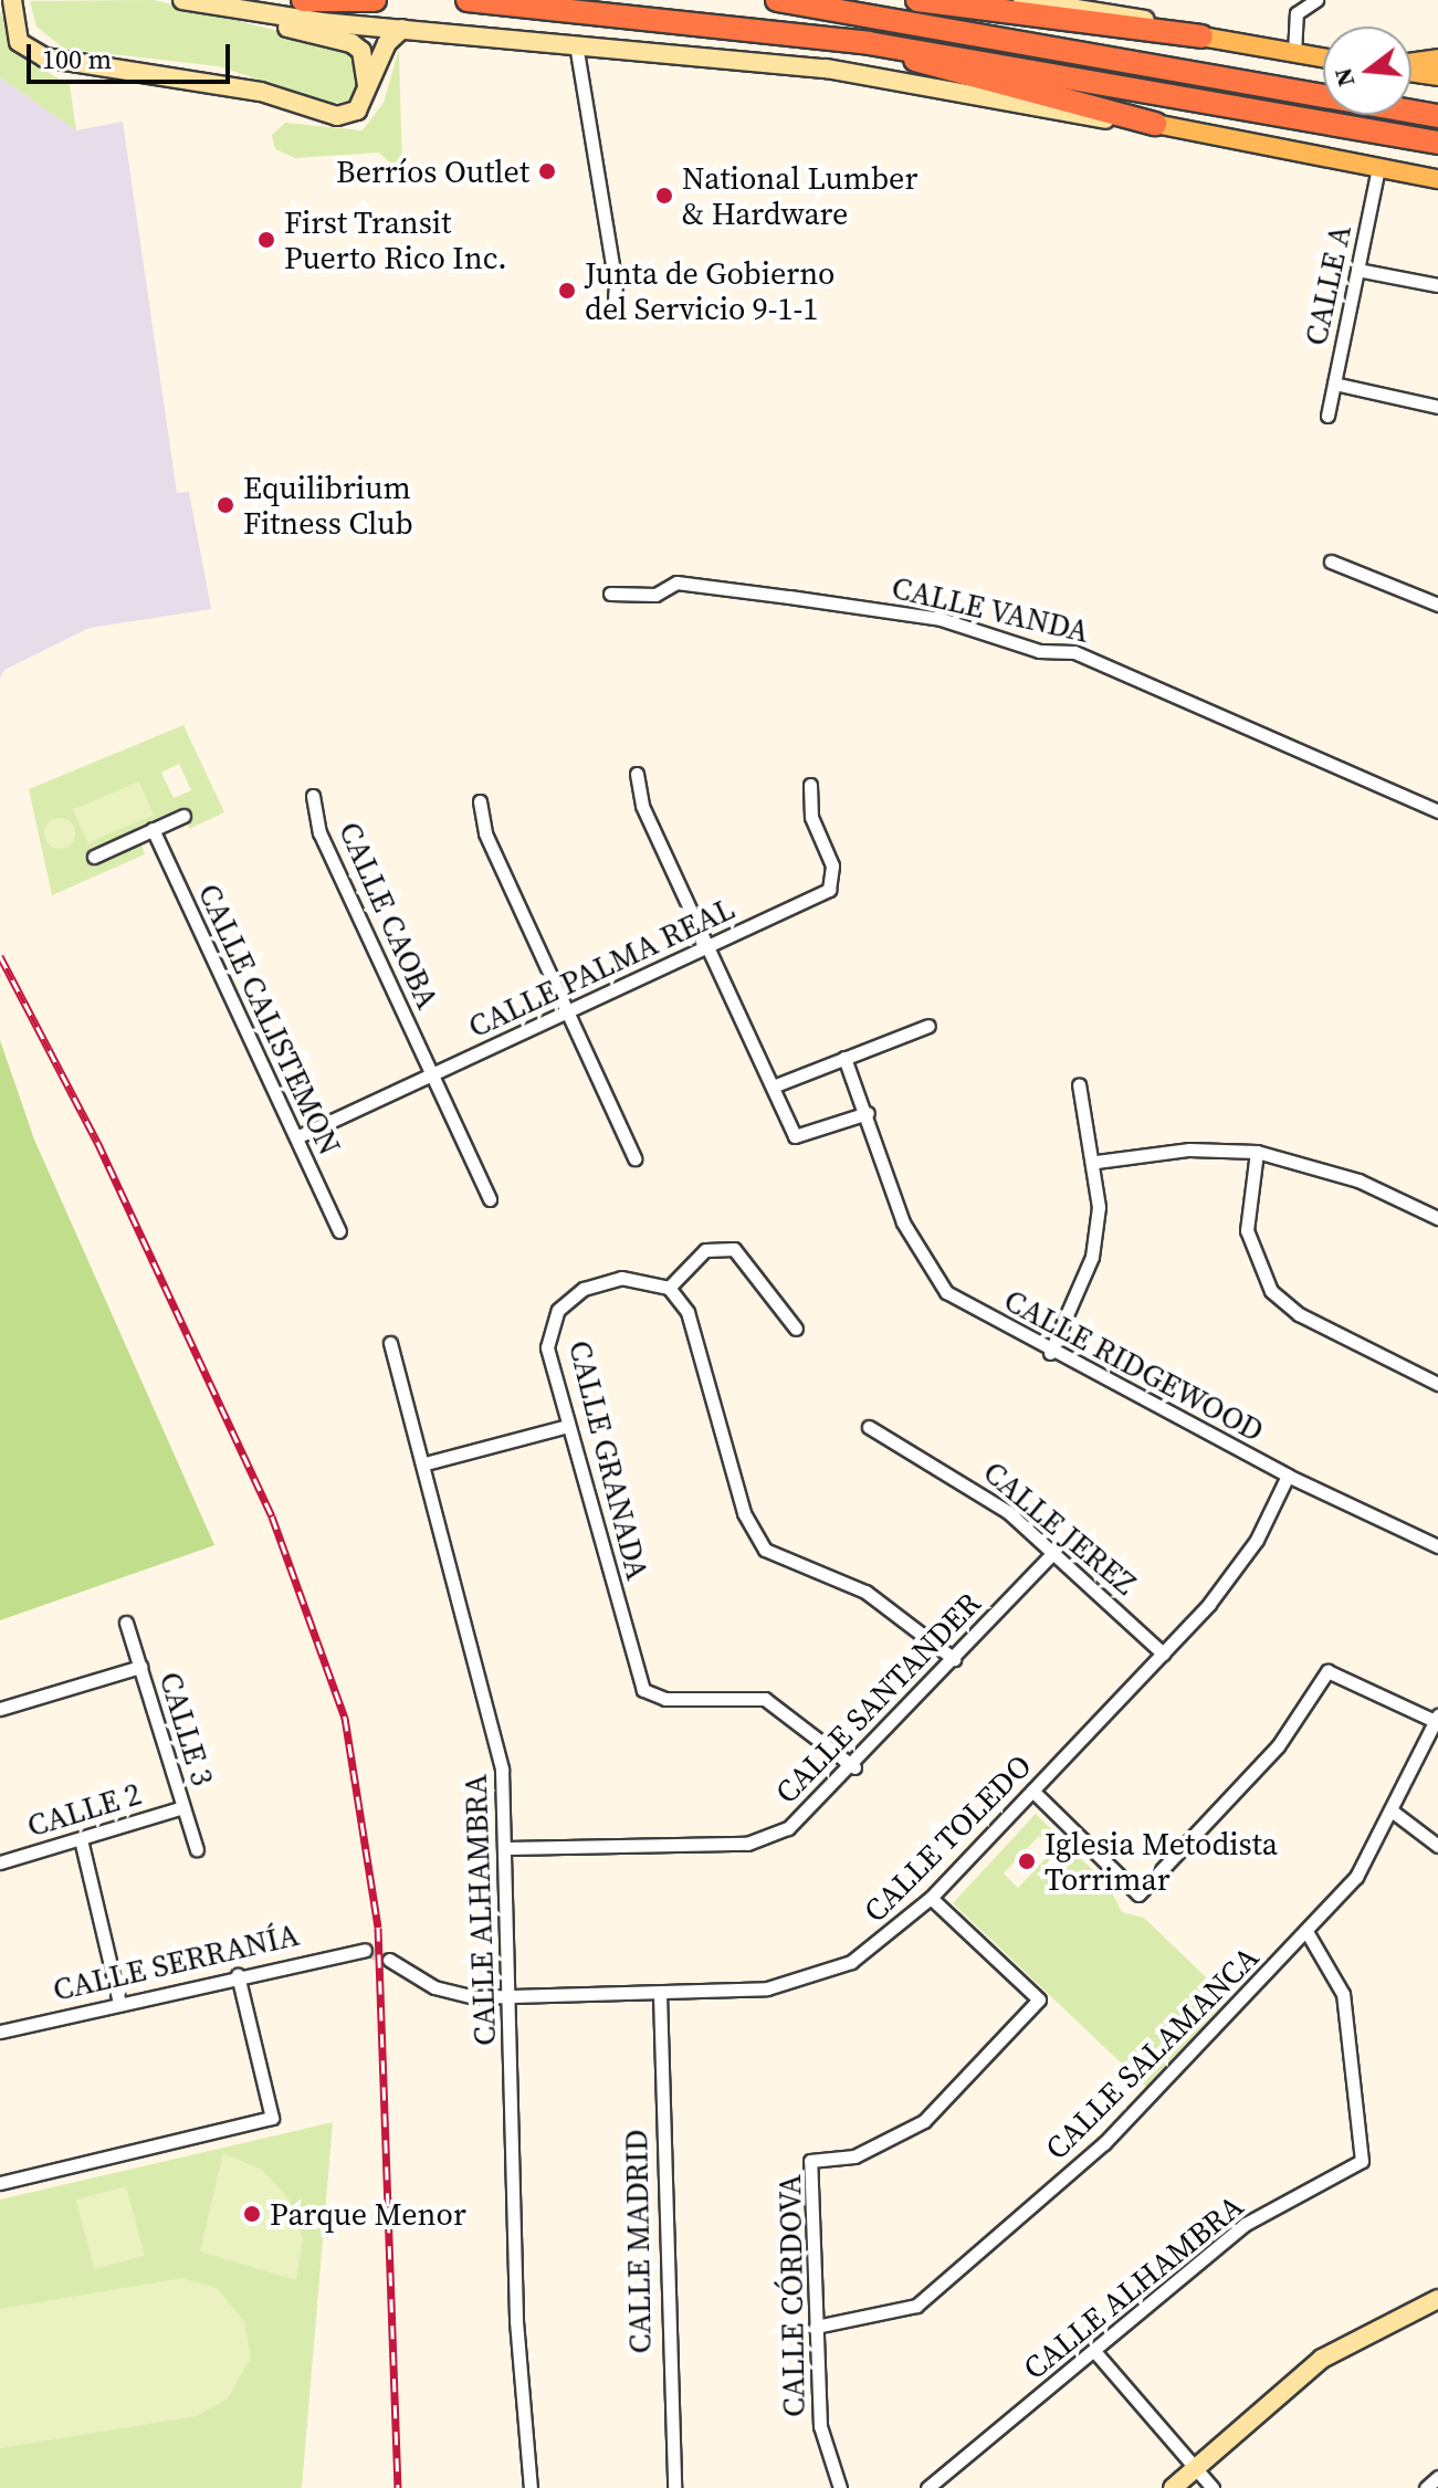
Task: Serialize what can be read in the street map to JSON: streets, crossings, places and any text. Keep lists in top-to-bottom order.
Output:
{
  "streets": {
    "street": [
      "CALLE A",
      "CALLE VANDA",
      "CALLE CAOBA",
      "CALLE PALMA REAL",
      "CALLE CALISTEMON",
      "CALLE RIDGEWOOD",
      "CALLE GRANADA",
      "CALLE JEREZ",
      "CALLE SANTANDER",
      "CALLE 3",
      "CALLE 2",
      "CALLE TOLEDO",
      "CALLE ALHAMBRA",
      "CALLE SERRANÍA",
      "CALLE SALAMANCA",
      "CALLE MADRID",
      "CALLE CÓRDOVA"
    ]
  },
  "crossings": [
    ["CALLE CAOBA", "CALLE PALMA REAL"],
    ["CALLE PALMA REAL", "CALLE CALISTEMON"],
    ["CALLE RIDGEWOOD", "CALLE TOLEDO"],
    ["CALLE GRANADA", "CALLE SANTANDER"],
    ["CALLE JEREZ", "CALLE SANTANDER"],
    ["CALLE JEREZ", "CALLE TOLEDO"],
    ["CALLE SANTANDER", "CALLE ALHAMBRA"],
    ["CALLE 3", "CALLE 2"],
    ["CALLE TOLEDO", "CALLE ALHAMBRA"],
    ["CALLE TOLEDO", "CALLE MADRID"],
    ["CALLE TOLEDO", "CALLE CÓRDOVA"],
    ["CALLE ALHAMBRA", "CALLE SALAMANCA"],
    ["CALLE SALAMANCA", "CALLE CÓRDOVA"]
  ],
  "places": [
    "Berríos Outlet",
    "National Lumber & Hardware",
    "First Transit Puerto Rico Inc.",
    "Junta de Gobierno del Servicio 9-1-1",
    "Equilibrium Fitness Club",
    "Iglesia Metodista Torrimar",
    "Parque Menor"
  ],
  "scale_bar": "100 m",
  "north": "left"
}
